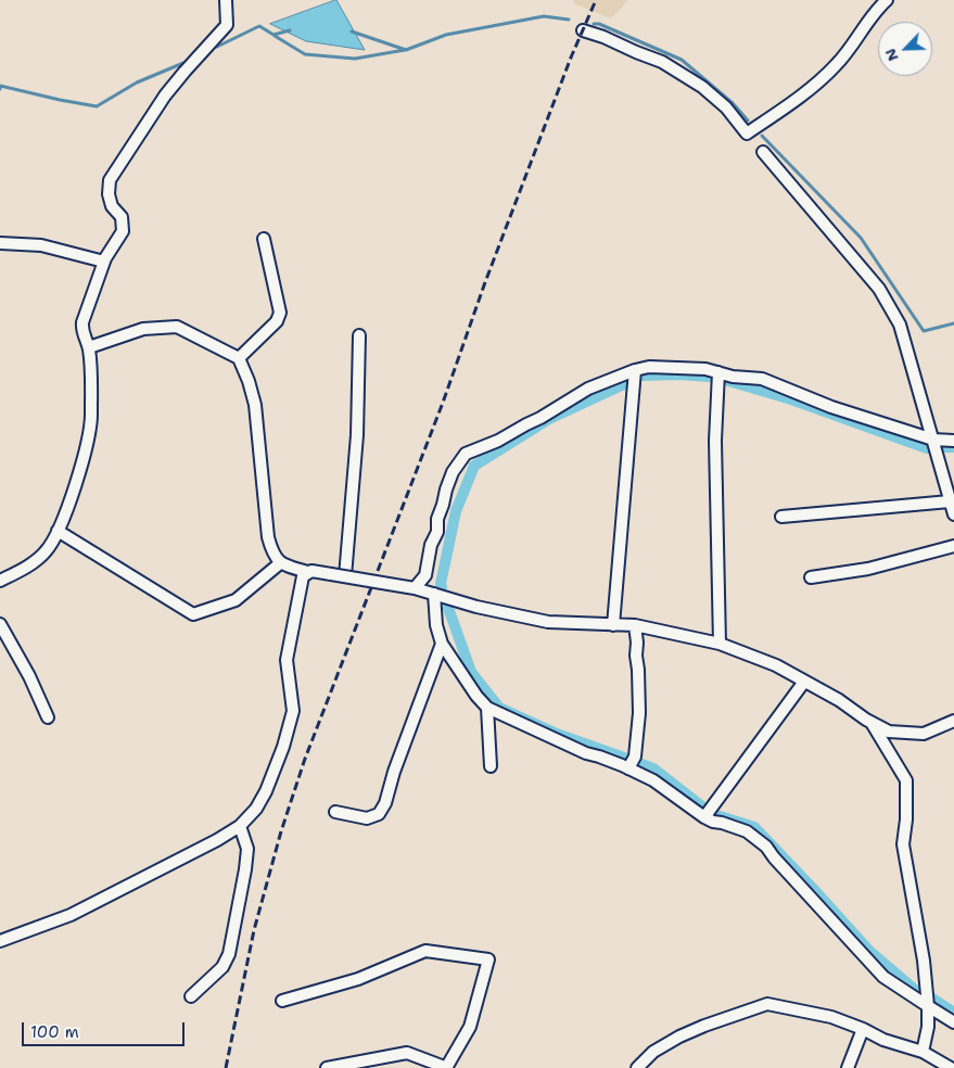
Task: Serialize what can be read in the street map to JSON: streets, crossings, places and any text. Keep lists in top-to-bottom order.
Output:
{
  "scale_bar": "100 m",
  "north": "bottom left"
}
